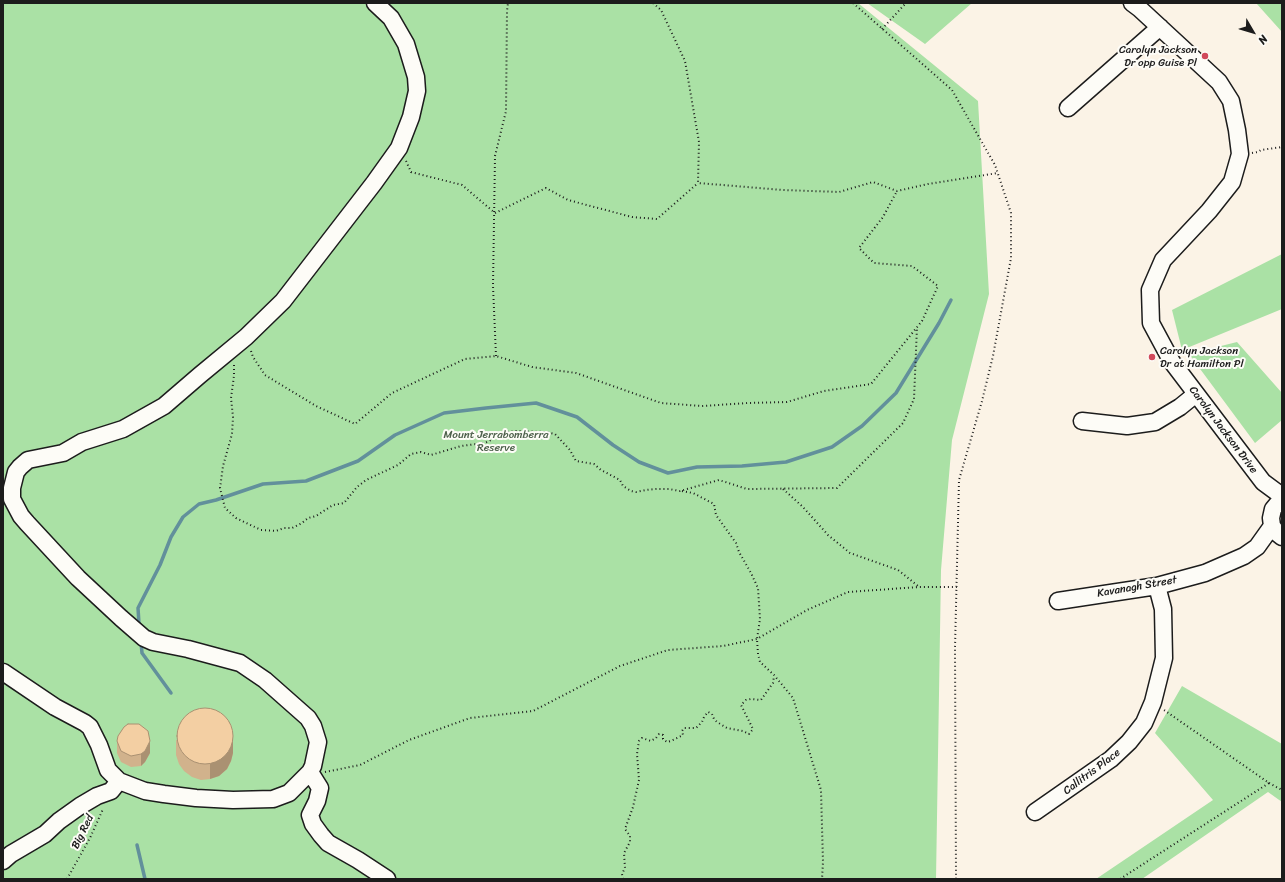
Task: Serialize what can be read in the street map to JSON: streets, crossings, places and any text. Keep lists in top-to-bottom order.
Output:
{
  "streets": {
    "street": ["Carolyn Jackson Drive", "Kavanagh Street", "Callitris Place"],
    "path": ["Big Red"]
  },
  "crossings": [
    ["Kavanagh Street", "Callitris Place"]
  ],
  "parks": ["Mount Jerrabomberra Reserve"],
  "places": ["Carolyn Jackson Dr opp Guise Pl", "Carolyn Jackson Dr at Hamilton Pl"],
  "north": "bottom right"
}
